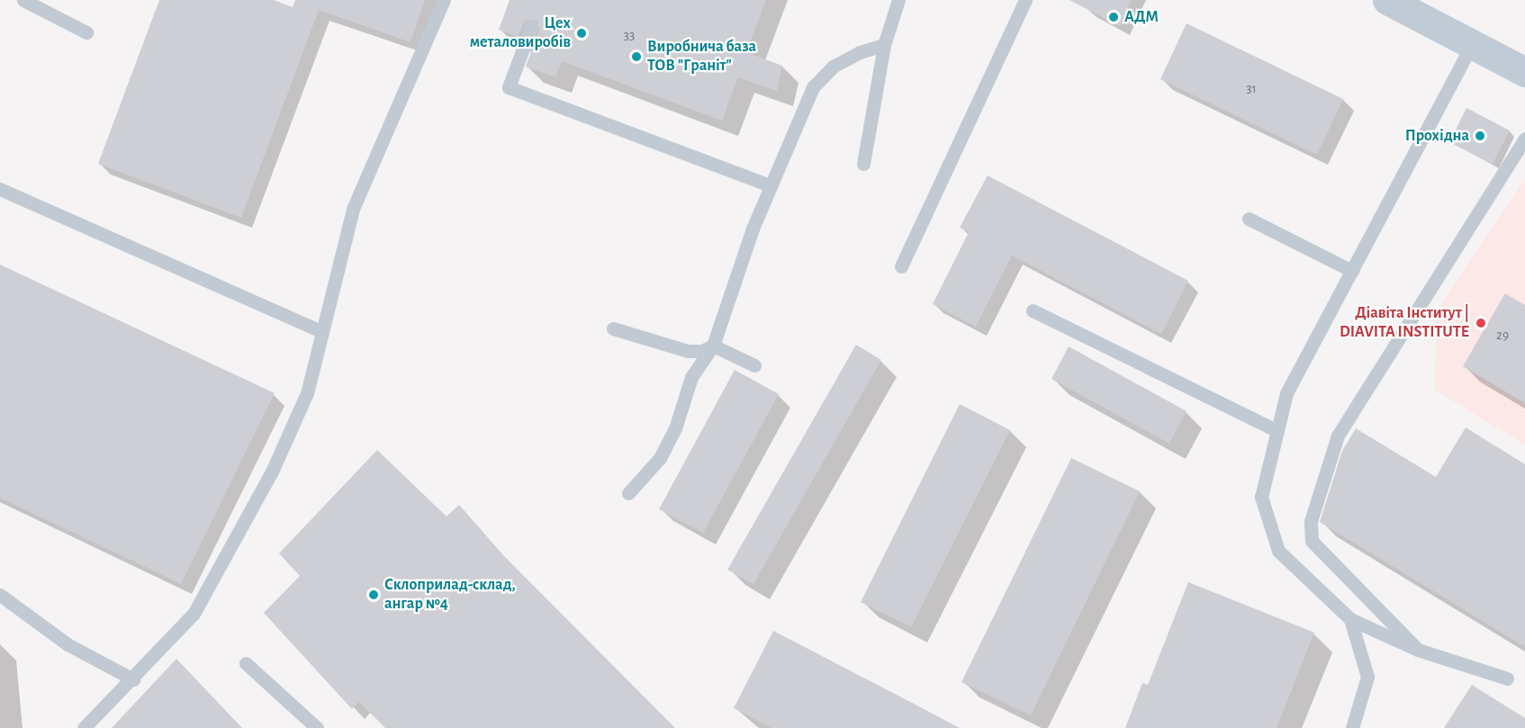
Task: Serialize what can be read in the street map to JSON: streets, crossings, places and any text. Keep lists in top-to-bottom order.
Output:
{
  "places": [
    "АДМ",
    "Цех металовиробів",
    "Виробнича база ТОВ \"Граніт\"",
    "Прохідна",
    "Діавіта Інститут | DIAVITA INSTITUTE",
    "Склоприлад-склад, ангар №4"
  ],
  "house_numbers": ["33", "31", "29"]
}
